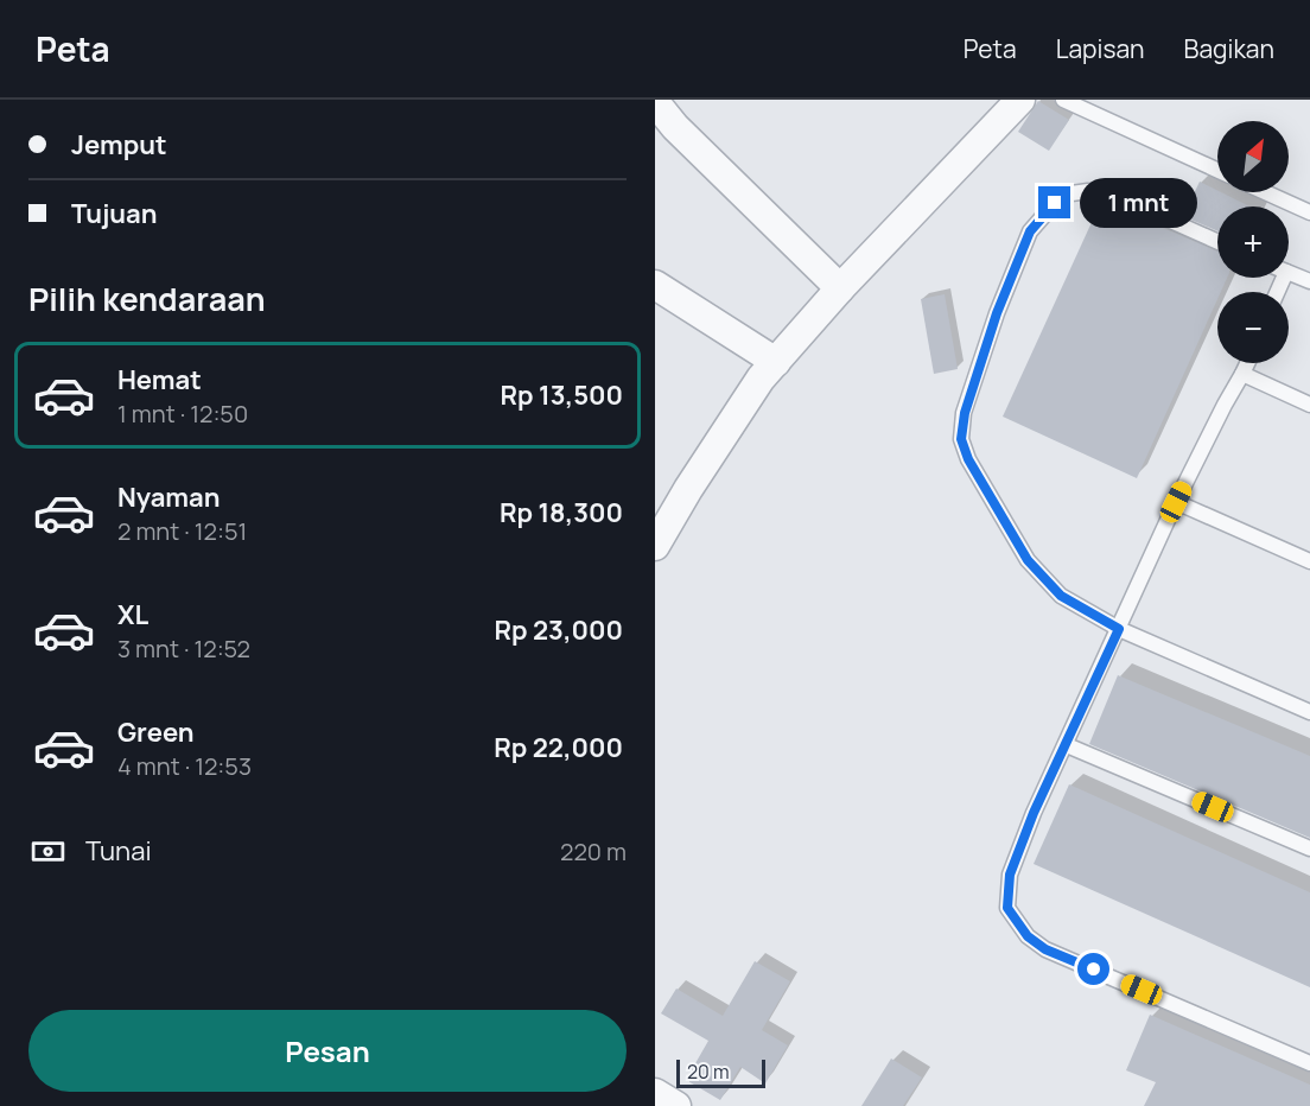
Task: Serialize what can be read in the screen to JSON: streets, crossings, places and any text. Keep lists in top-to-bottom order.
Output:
{
  "scale_bar": "20 m",
  "north": "top right",
  "page": {
    "header": "Peta",
    "nav": ["Peta", "Lapisan", "Bagikan"],
    "banner": ["Jemput", "Tujuan"],
    "map_buttons": ["+", "−"],
    "bubble": "1 mnt",
    "heading": "Pilih kendaraan",
    "list": [
      {
        "name": "Hemat",
        "note": "1 mnt · 12:50",
        "value": "Rp 13,500"
      },
      {
        "name": "Nyaman",
        "note": "2 mnt · 12:51",
        "value": "Rp 18,300"
      },
      {
        "name": "XL",
        "note": "3 mnt · 12:52",
        "value": "Rp 23,000"
      },
      {
        "name": "Green",
        "note": "4 mnt · 12:53",
        "value": "Rp 22,000"
      }
    ],
    "pay": ["Tunai", "220 m"],
    "buttons": "Pesan",
    "scale": "20 m"
  }
}
